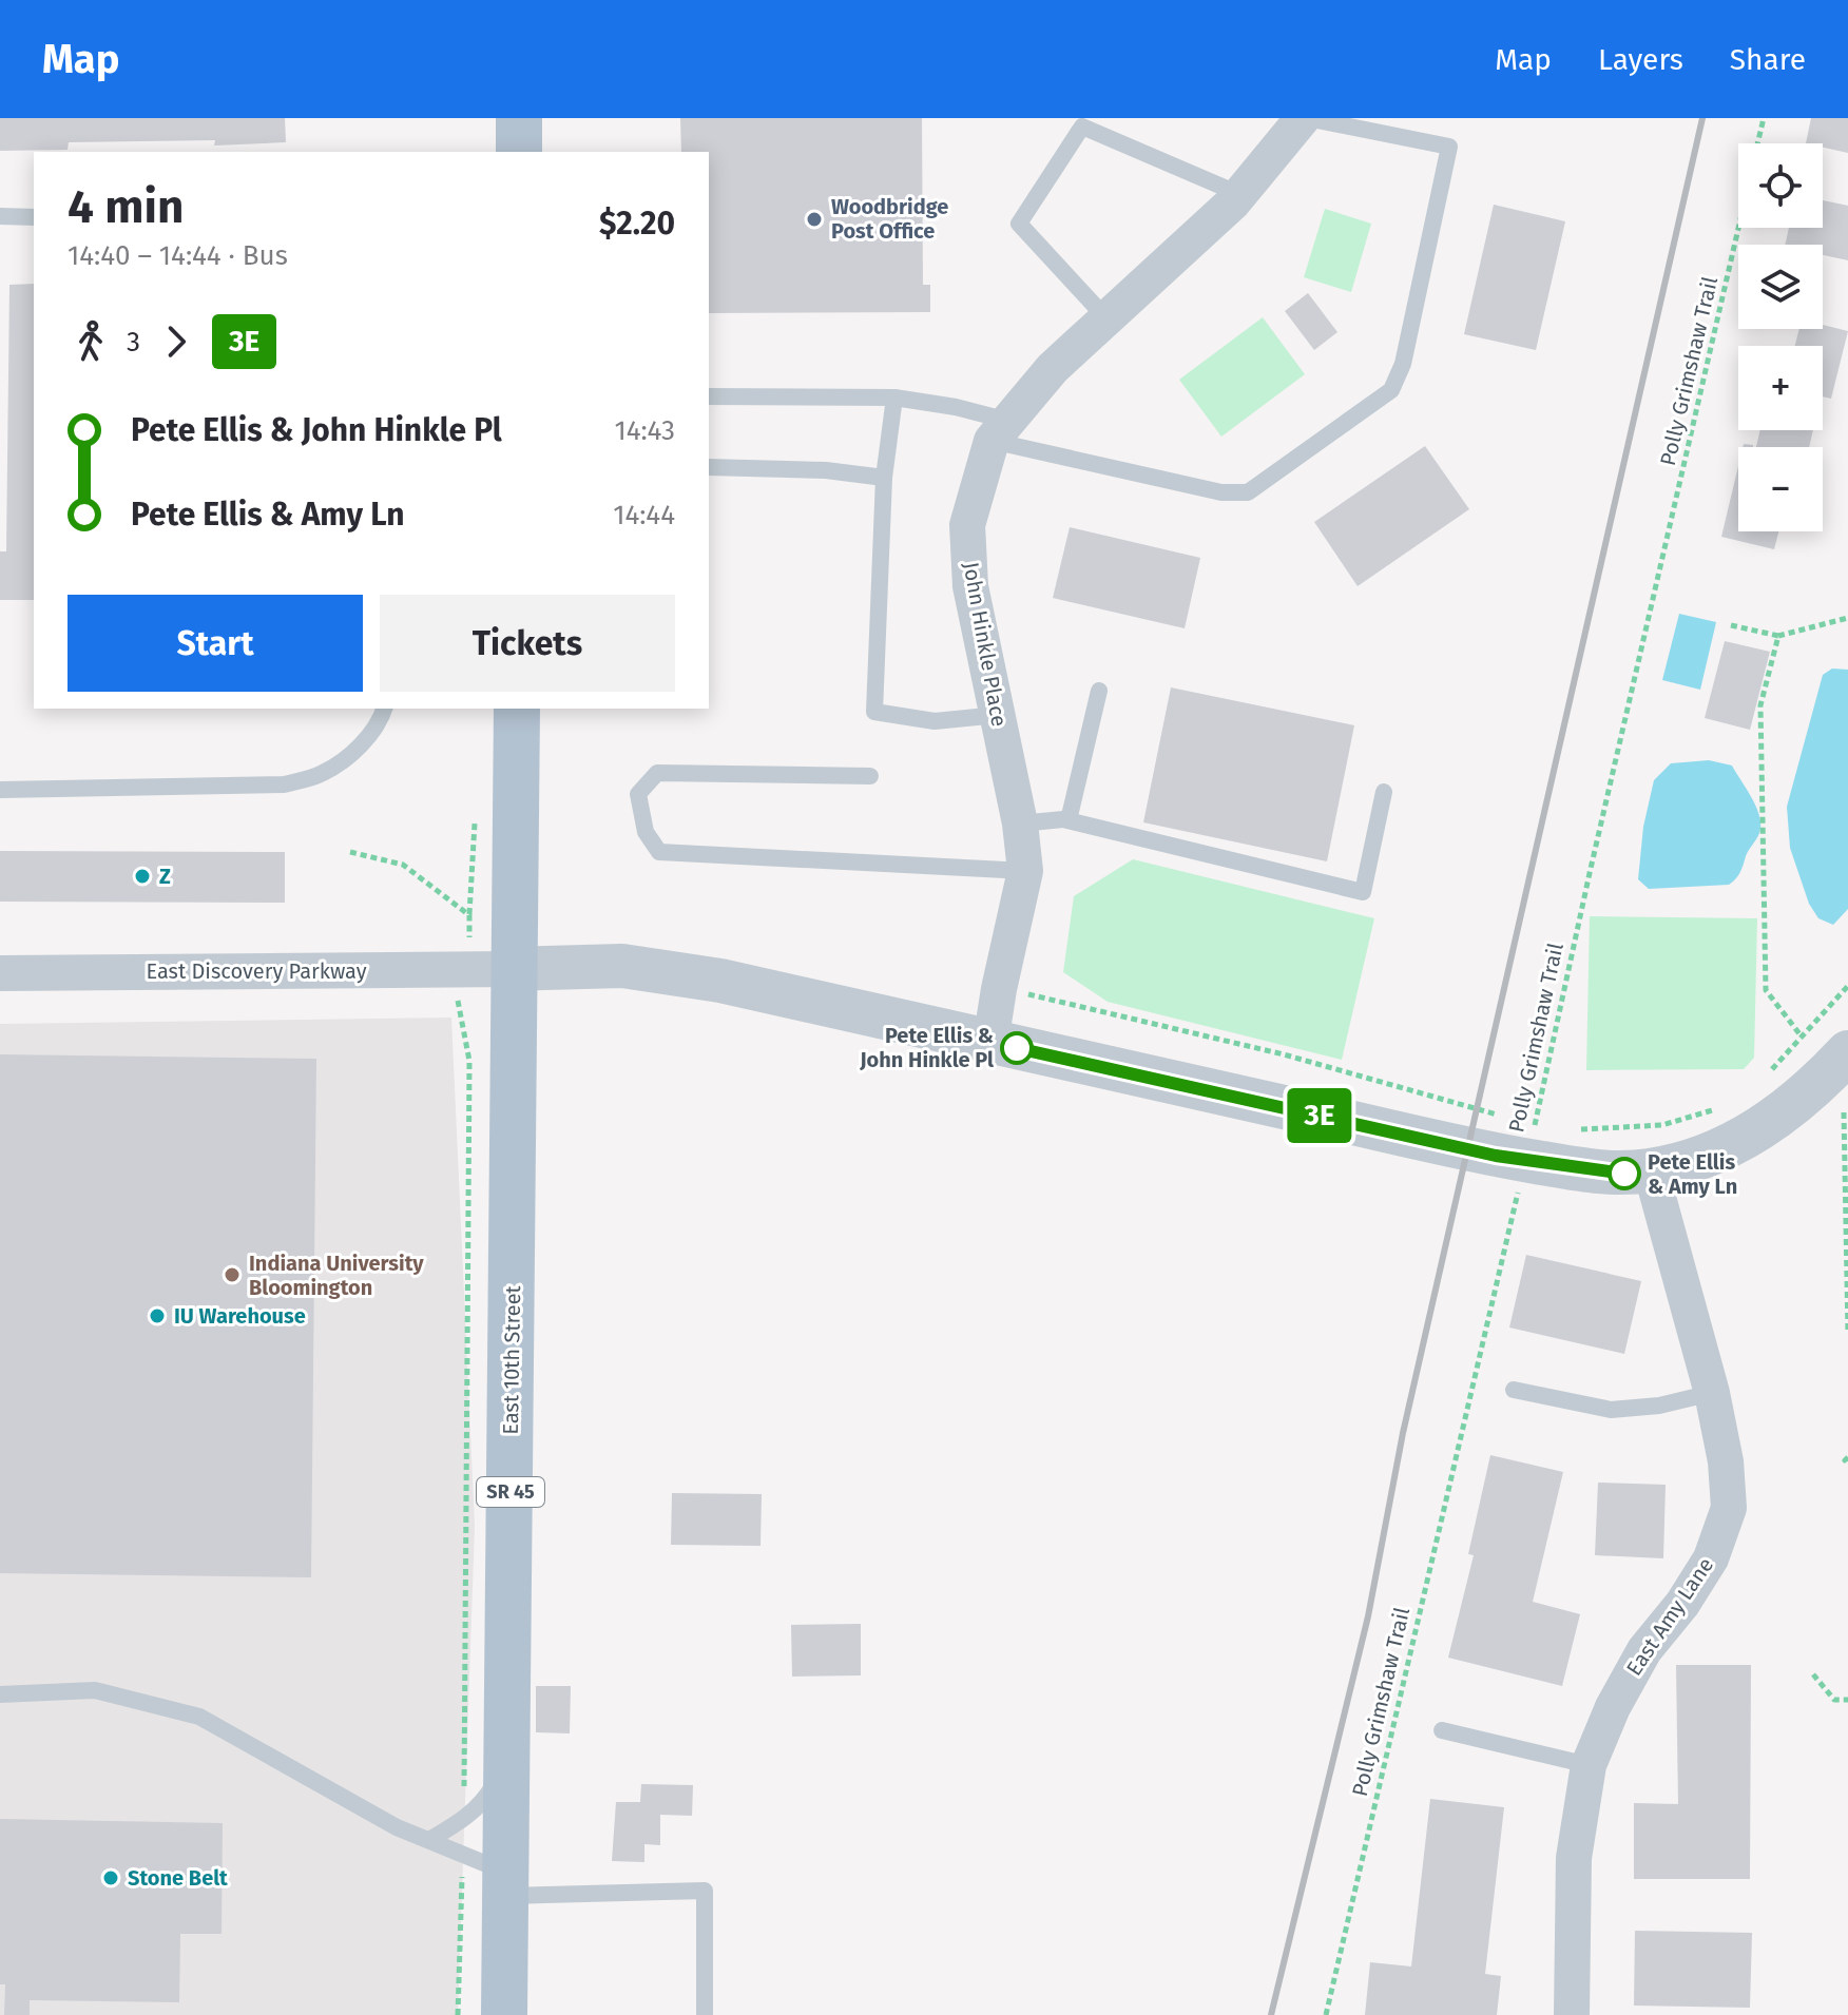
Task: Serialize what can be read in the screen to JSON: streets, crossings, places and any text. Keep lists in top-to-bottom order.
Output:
{
  "streets": {
    "main road": ["East 10th Street", "SR 45"],
    "street": ["John Hinkle Place", "East Discovery Parkway", "East Amy Lane"],
    "path": ["Polly Grimshaw Trail"]
  },
  "crossings": [
    ["East Discovery Parkway", "East 10th Street"]
  ],
  "places": [
    "Woodbridge Post Office",
    "Z",
    "Pete Ellis & John Hinkle Pl",
    "Pete Ellis & Amy Ln",
    "Indiana University Bloomington",
    "IU Warehouse",
    "Stone Belt"
  ],
  "lines": ["bus line 3E"],
  "page": {
    "header": "Map",
    "nav": ["Map", "Layers", "Share"],
    "on_map": "3E",
    "map_buttons": ["+", "−"],
    "heading": ["4 min", "14:40 – 14:44 · Bus", "$2.20"],
    "legs": ["3", "3E"],
    "list": [
      {
        "name": "Pete Ellis & John Hinkle Pl",
        "value": "14:43"
      },
      {
        "name": "Pete Ellis & Amy Ln",
        "value": "14:44"
      }
    ],
    "buttons": ["Start", "Tickets"]
  }
}
